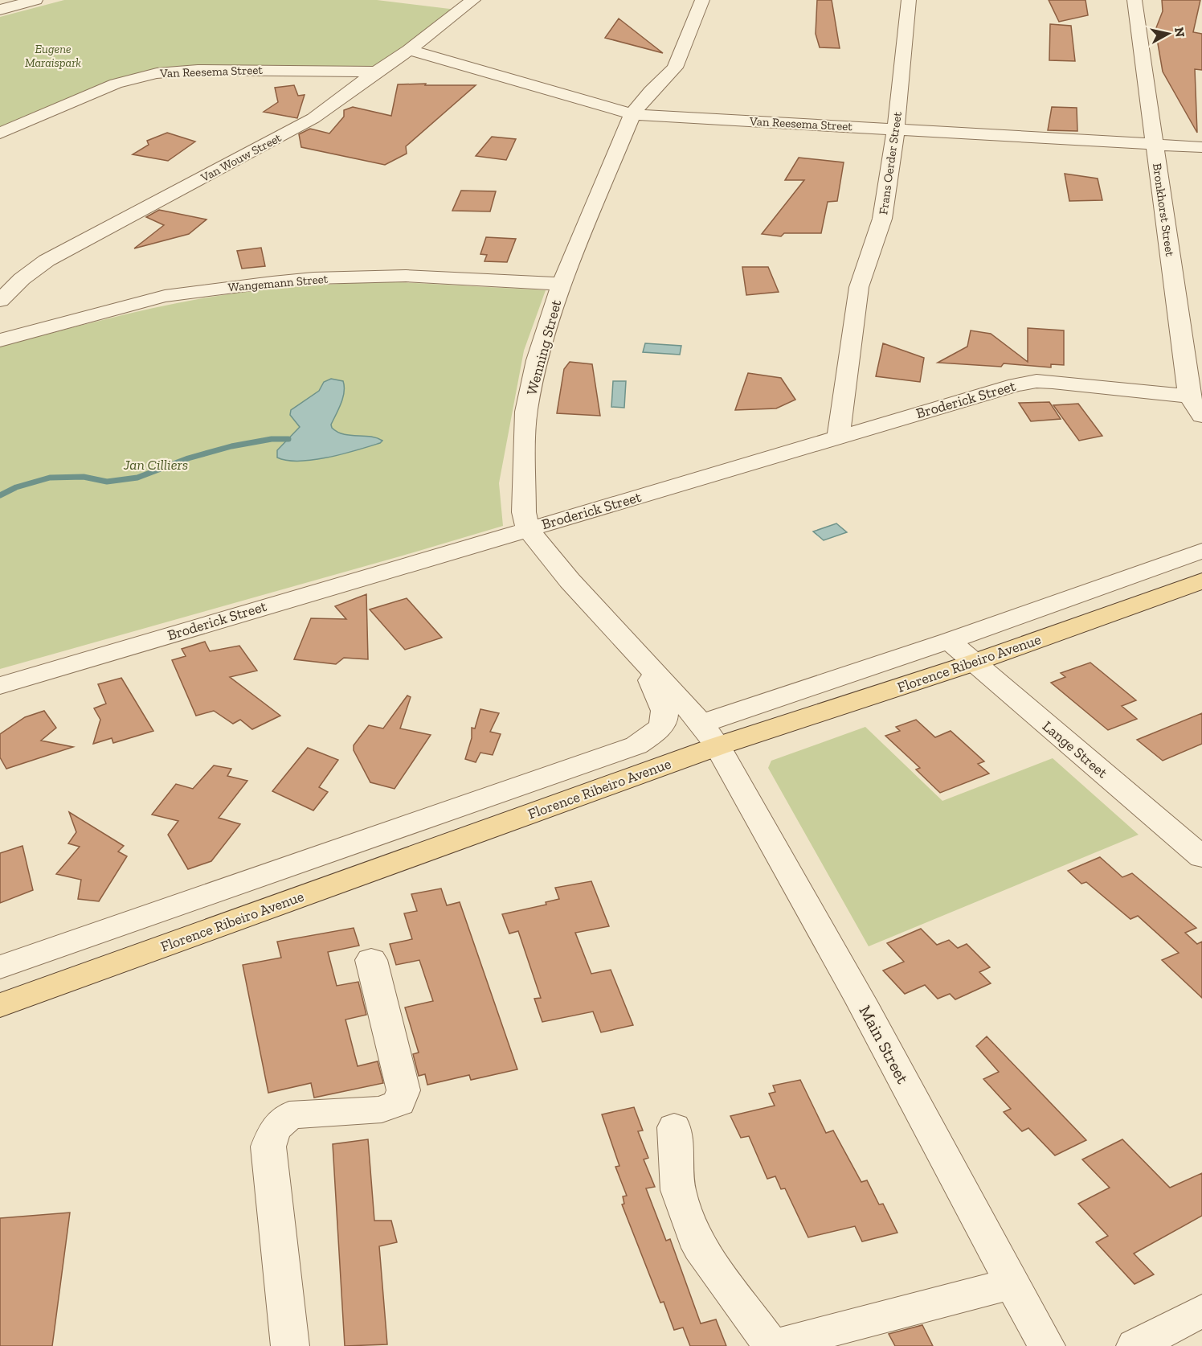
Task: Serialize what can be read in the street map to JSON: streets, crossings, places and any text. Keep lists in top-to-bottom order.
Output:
{
  "streets": {
    "main road": ["Florence Ribeiro Avenue"],
    "street": [
      "Van Reesema Street",
      "Van Wouw Street",
      "Frans Oerder Street",
      "Bronkhorst Street",
      "Wangemann Street",
      "Wenning Street",
      "Broderick Street",
      "Lange Street",
      "Main Street"
    ]
  },
  "crossings": [
    ["Van Reesema Street", "Van Wouw Street"],
    ["Van Reesema Street", "Frans Oerder Street"],
    ["Van Reesema Street", "Bronkhorst Street"],
    ["Van Reesema Street", "Wenning Street"],
    ["Frans Oerder Street", "Broderick Street"],
    ["Bronkhorst Street", "Broderick Street"],
    ["Wangemann Street", "Wenning Street"],
    ["Wenning Street", "Broderick Street"],
    ["Wenning Street", "Florence Ribeiro Avenue"],
    ["Wenning Street", "Main Street"],
    ["Florence Ribeiro Avenue", "Lange Street"],
    ["Florence Ribeiro Avenue", "Main Street"]
  ],
  "parks": ["Eugene Maraispark", "Jan Cilliers"],
  "north": "right"
}
